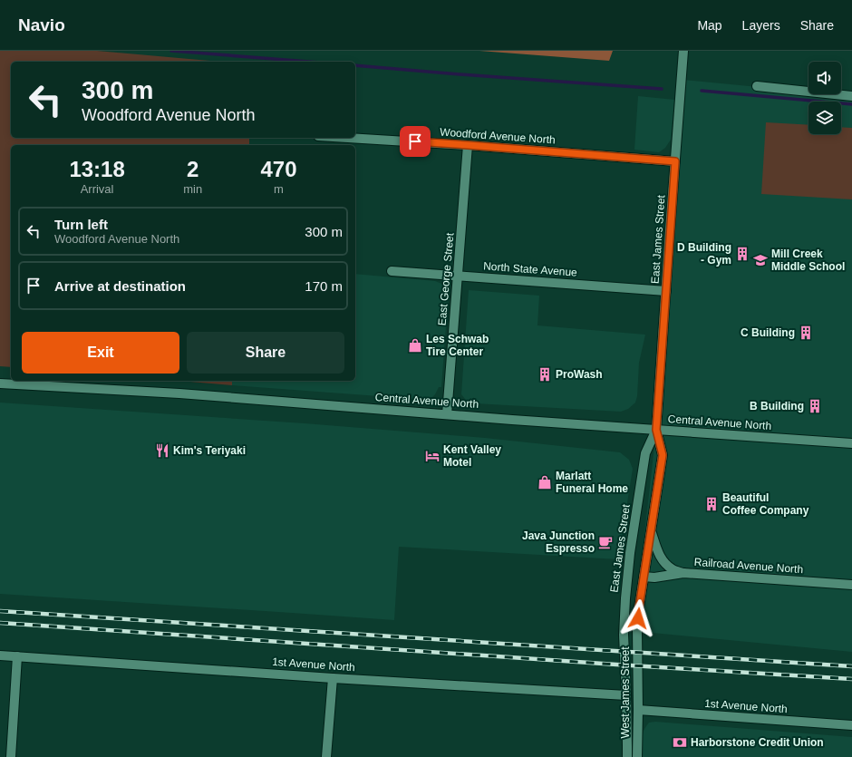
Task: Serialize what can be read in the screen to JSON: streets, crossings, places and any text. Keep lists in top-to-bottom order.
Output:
{
  "streets": {
    "street": [
      "Woodford Avenue North",
      "East James Street",
      "North State Avenue",
      "East George Street",
      "Central Avenue North",
      "Railroad Avenue North",
      "1st Avenue North",
      "West James Street"
    ]
  },
  "crossings": [
    ["Woodford Avenue North", "East James Street"],
    ["Woodford Avenue North", "East George Street"],
    ["East James Street", "North State Avenue"],
    ["East James Street", "Central Avenue North"],
    ["East James Street", "Railroad Avenue North"],
    ["East James Street", "1st Avenue North"],
    ["East James Street", "West James Street"],
    ["North State Avenue", "East George Street"],
    ["East George Street", "Central Avenue North"],
    ["1st Avenue North", "West James Street"]
  ],
  "places": {
    "building": [
      "D Building - Gym",
      "C Building",
      "ProWash",
      "B Building",
      "Beautiful Coffee Company"
    ],
    "school or university": ["Mill Creek Middle School"],
    "shop": ["Les Schwab Tire Center", "Marlatt Funeral Home"],
    "restaurant": ["Kim's Teriyaki"],
    "hotel": ["Kent Valley Motel"],
    "cafe": ["Java Junction Espresso"],
    "bank": ["Harborstone Credit Union"]
  },
  "page": {
    "header": "Navio",
    "nav": ["Map", "Layers", "Share"],
    "turn": ["300 m", "Woodford Avenue North"],
    "eta": [
      "13:18",
      "Arrival",
      "2",
      "min",
      "470",
      "m"
    ],
    "list": [
      {
        "name": "Turn left",
        "note": "Woodford Avenue North",
        "value": "300 m"
      },
      {
        "name": "Arrive at destination",
        "value": "170 m"
      }
    ],
    "buttons": ["Exit", "Share"]
  }
}
